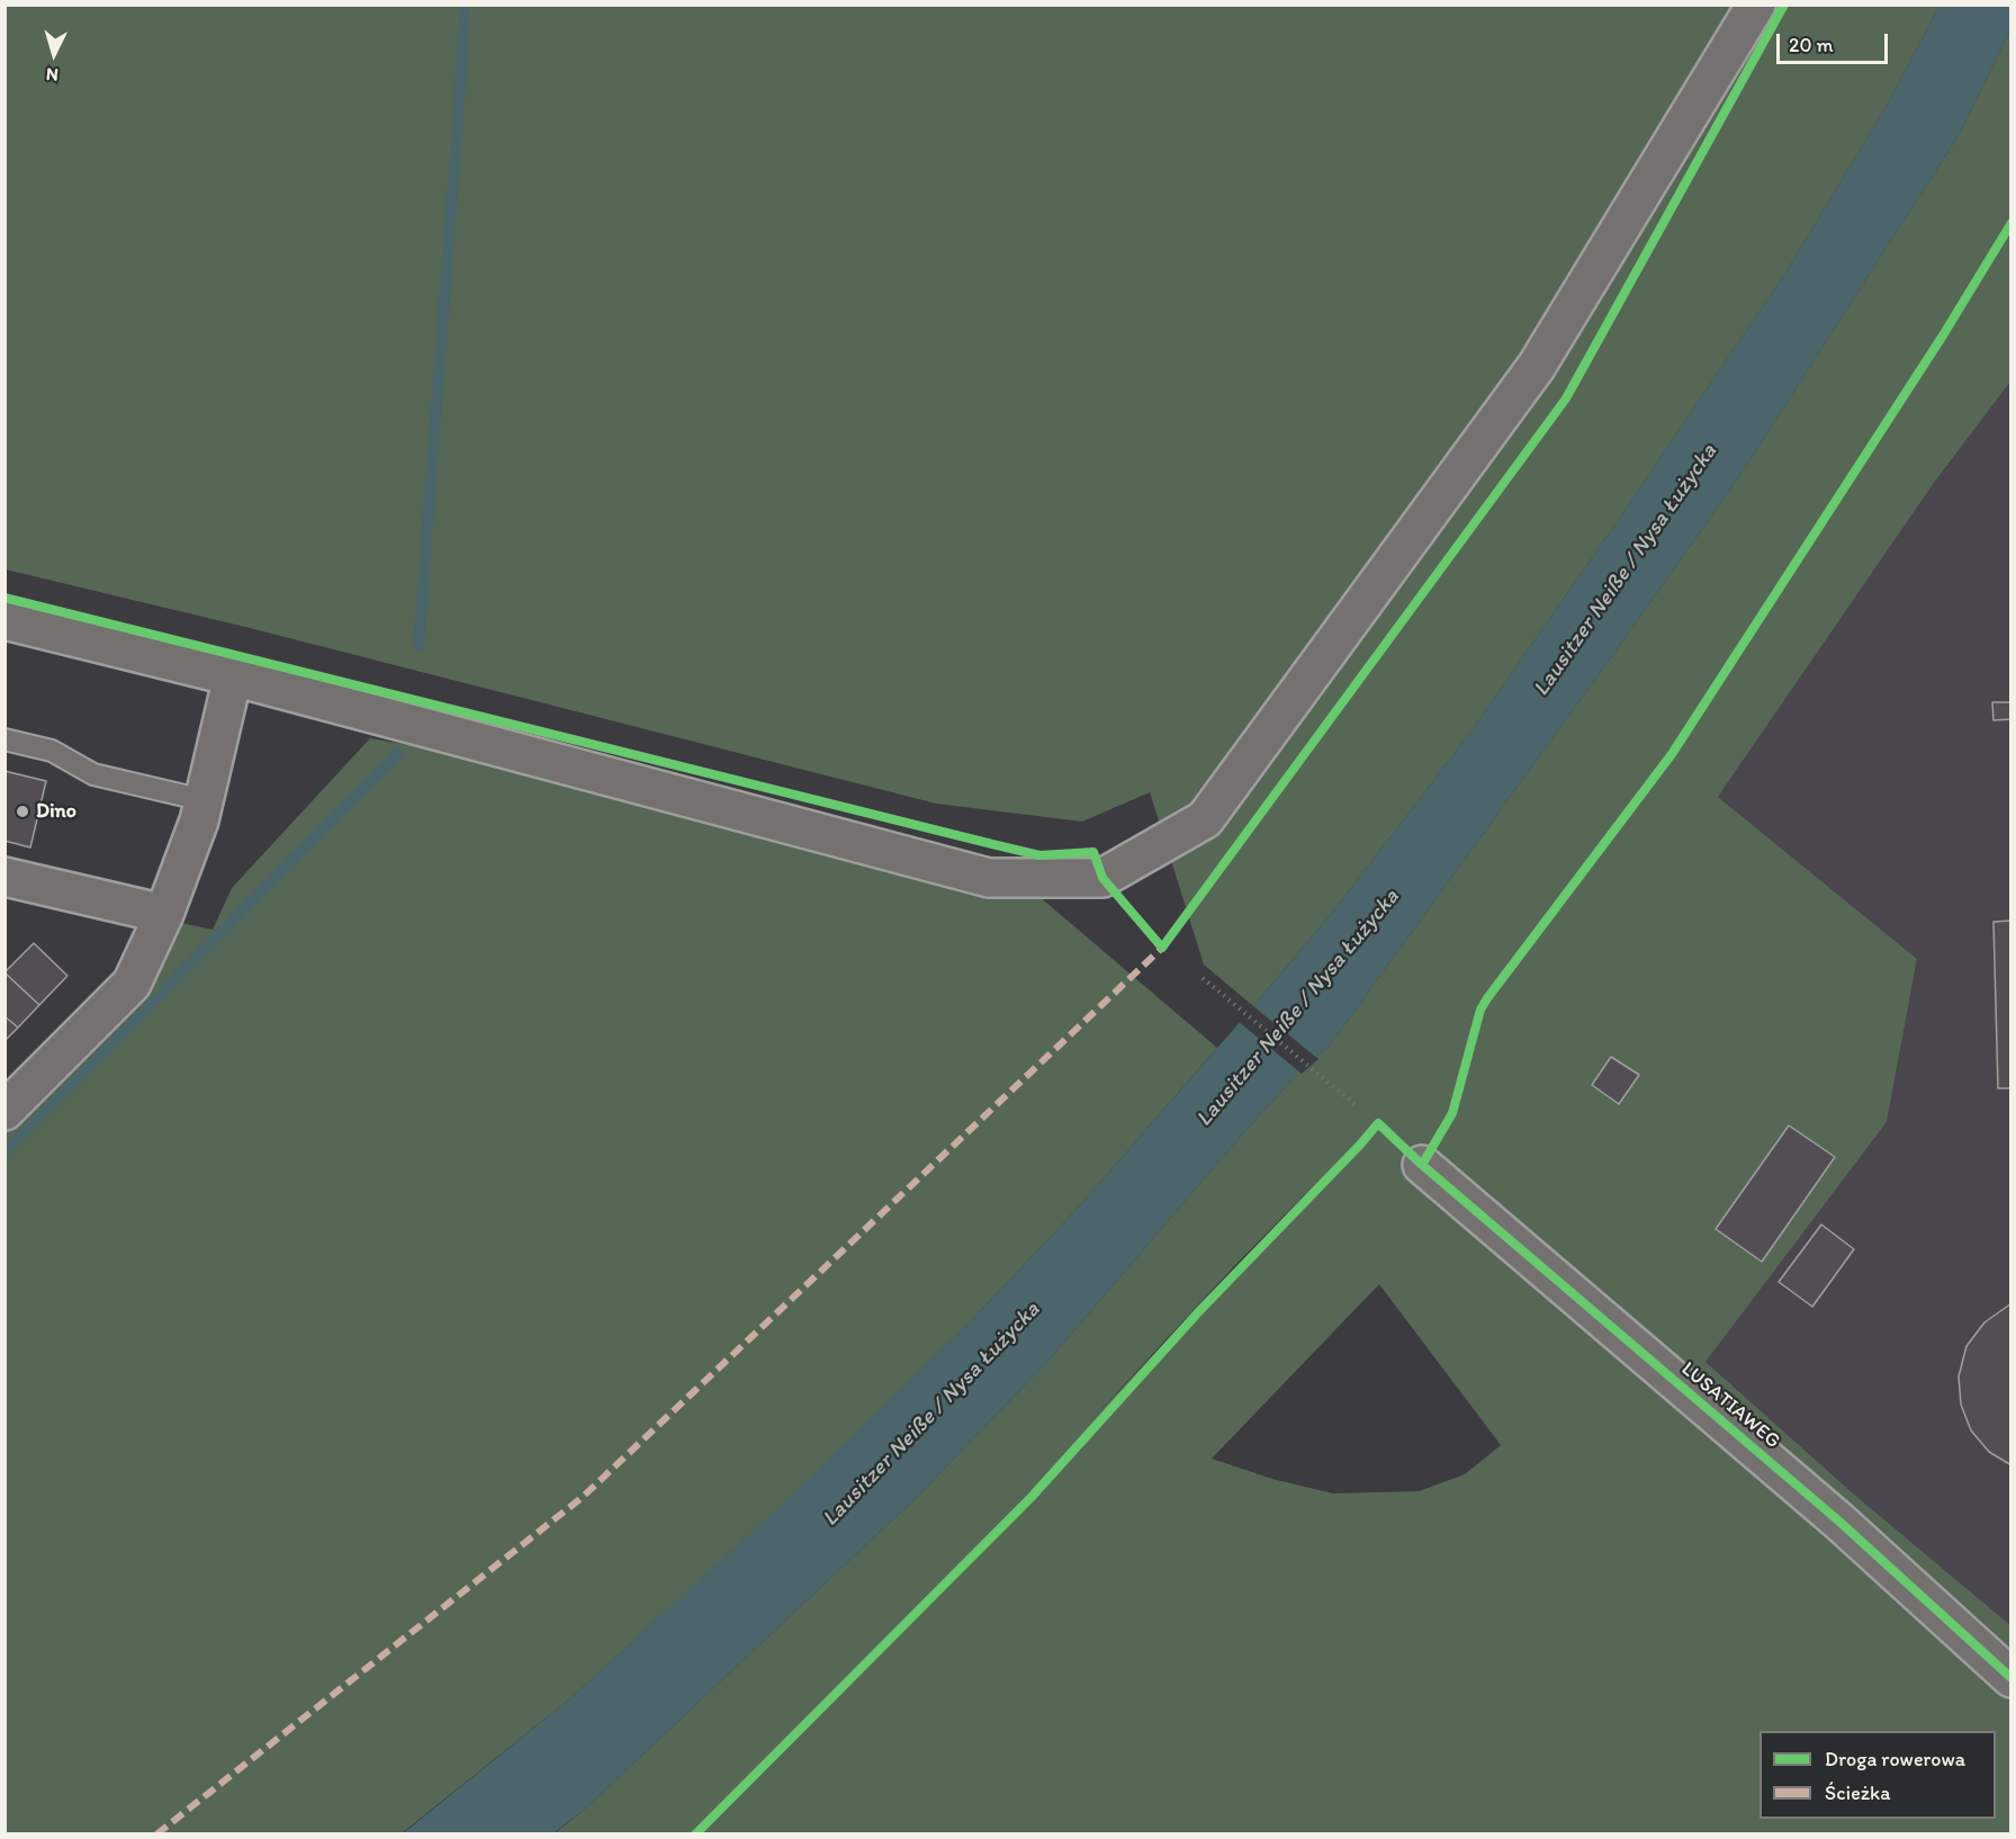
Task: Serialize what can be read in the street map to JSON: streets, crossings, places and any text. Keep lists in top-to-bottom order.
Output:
{
  "streets": {
    "street": ["LUSATIAWEG"]
  },
  "water": ["Lausitzer Neiße / Nysa Łużycka"],
  "places": ["Dino"],
  "legend": ["Droga rowerowa", "Ścieżka"],
  "scale_bar": "20 m",
  "north": "bottom"
}
